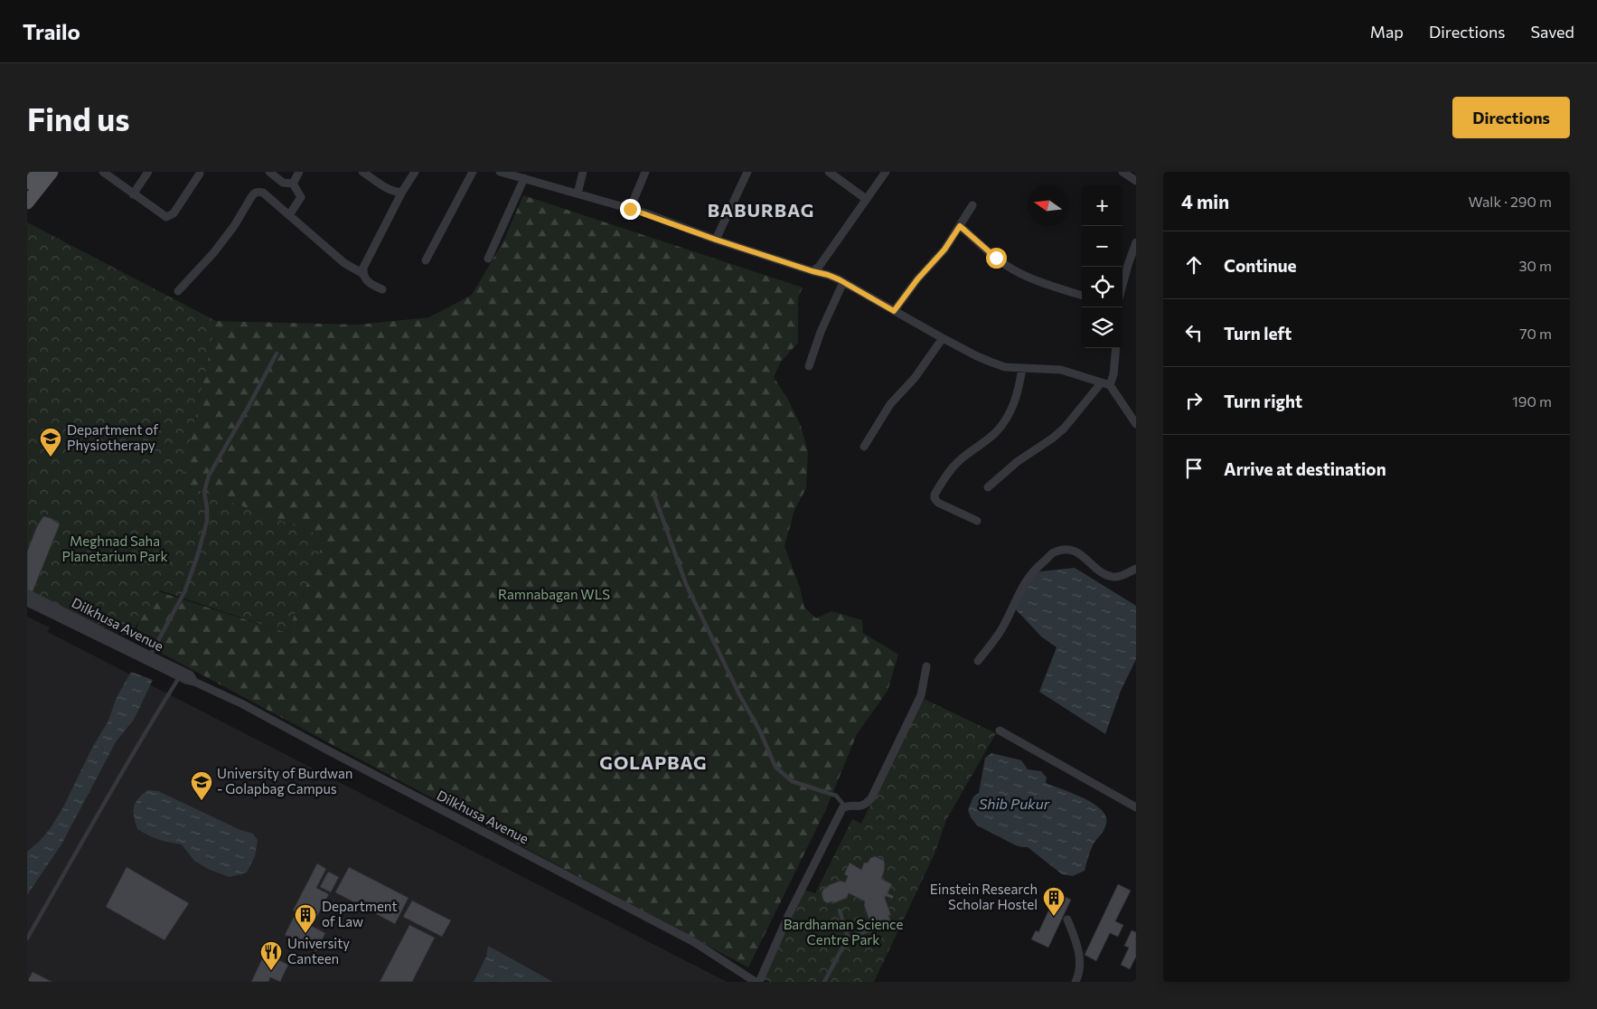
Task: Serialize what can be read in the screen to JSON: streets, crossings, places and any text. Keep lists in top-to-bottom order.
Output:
{
  "streets": {
    "street": ["Dilkhusa Avenue"]
  },
  "districts": ["BABURBAG", "GOLAPBAG"],
  "water": ["Shib Pukur"],
  "parks": ["Meghnad Saha Planetarium Park", "Ramnabagan WLS", "Bardhaman Science Centre Park"],
  "places": {
    "school or university": ["Department of Physiotherapy", "University of Burdwan - Golapbag Campus"],
    "building": ["Einstein Research Scholar Hostel", "Department of Law"],
    "restaurant": ["University Canteen"]
  },
  "north": "left",
  "page": {
    "header": "Trailo",
    "nav": ["Map", "Directions", "Saved"],
    "buttons": "Directions",
    "title": "Find us",
    "heading": ["4 min", "Walk · 290 m"],
    "map_buttons": ["+", "−"],
    "list": [
      ["Continue", "30 m"],
      ["Turn left", "70 m"],
      ["Turn right", "190 m"],
      "Arrive at destination"
    ]
  }
}
